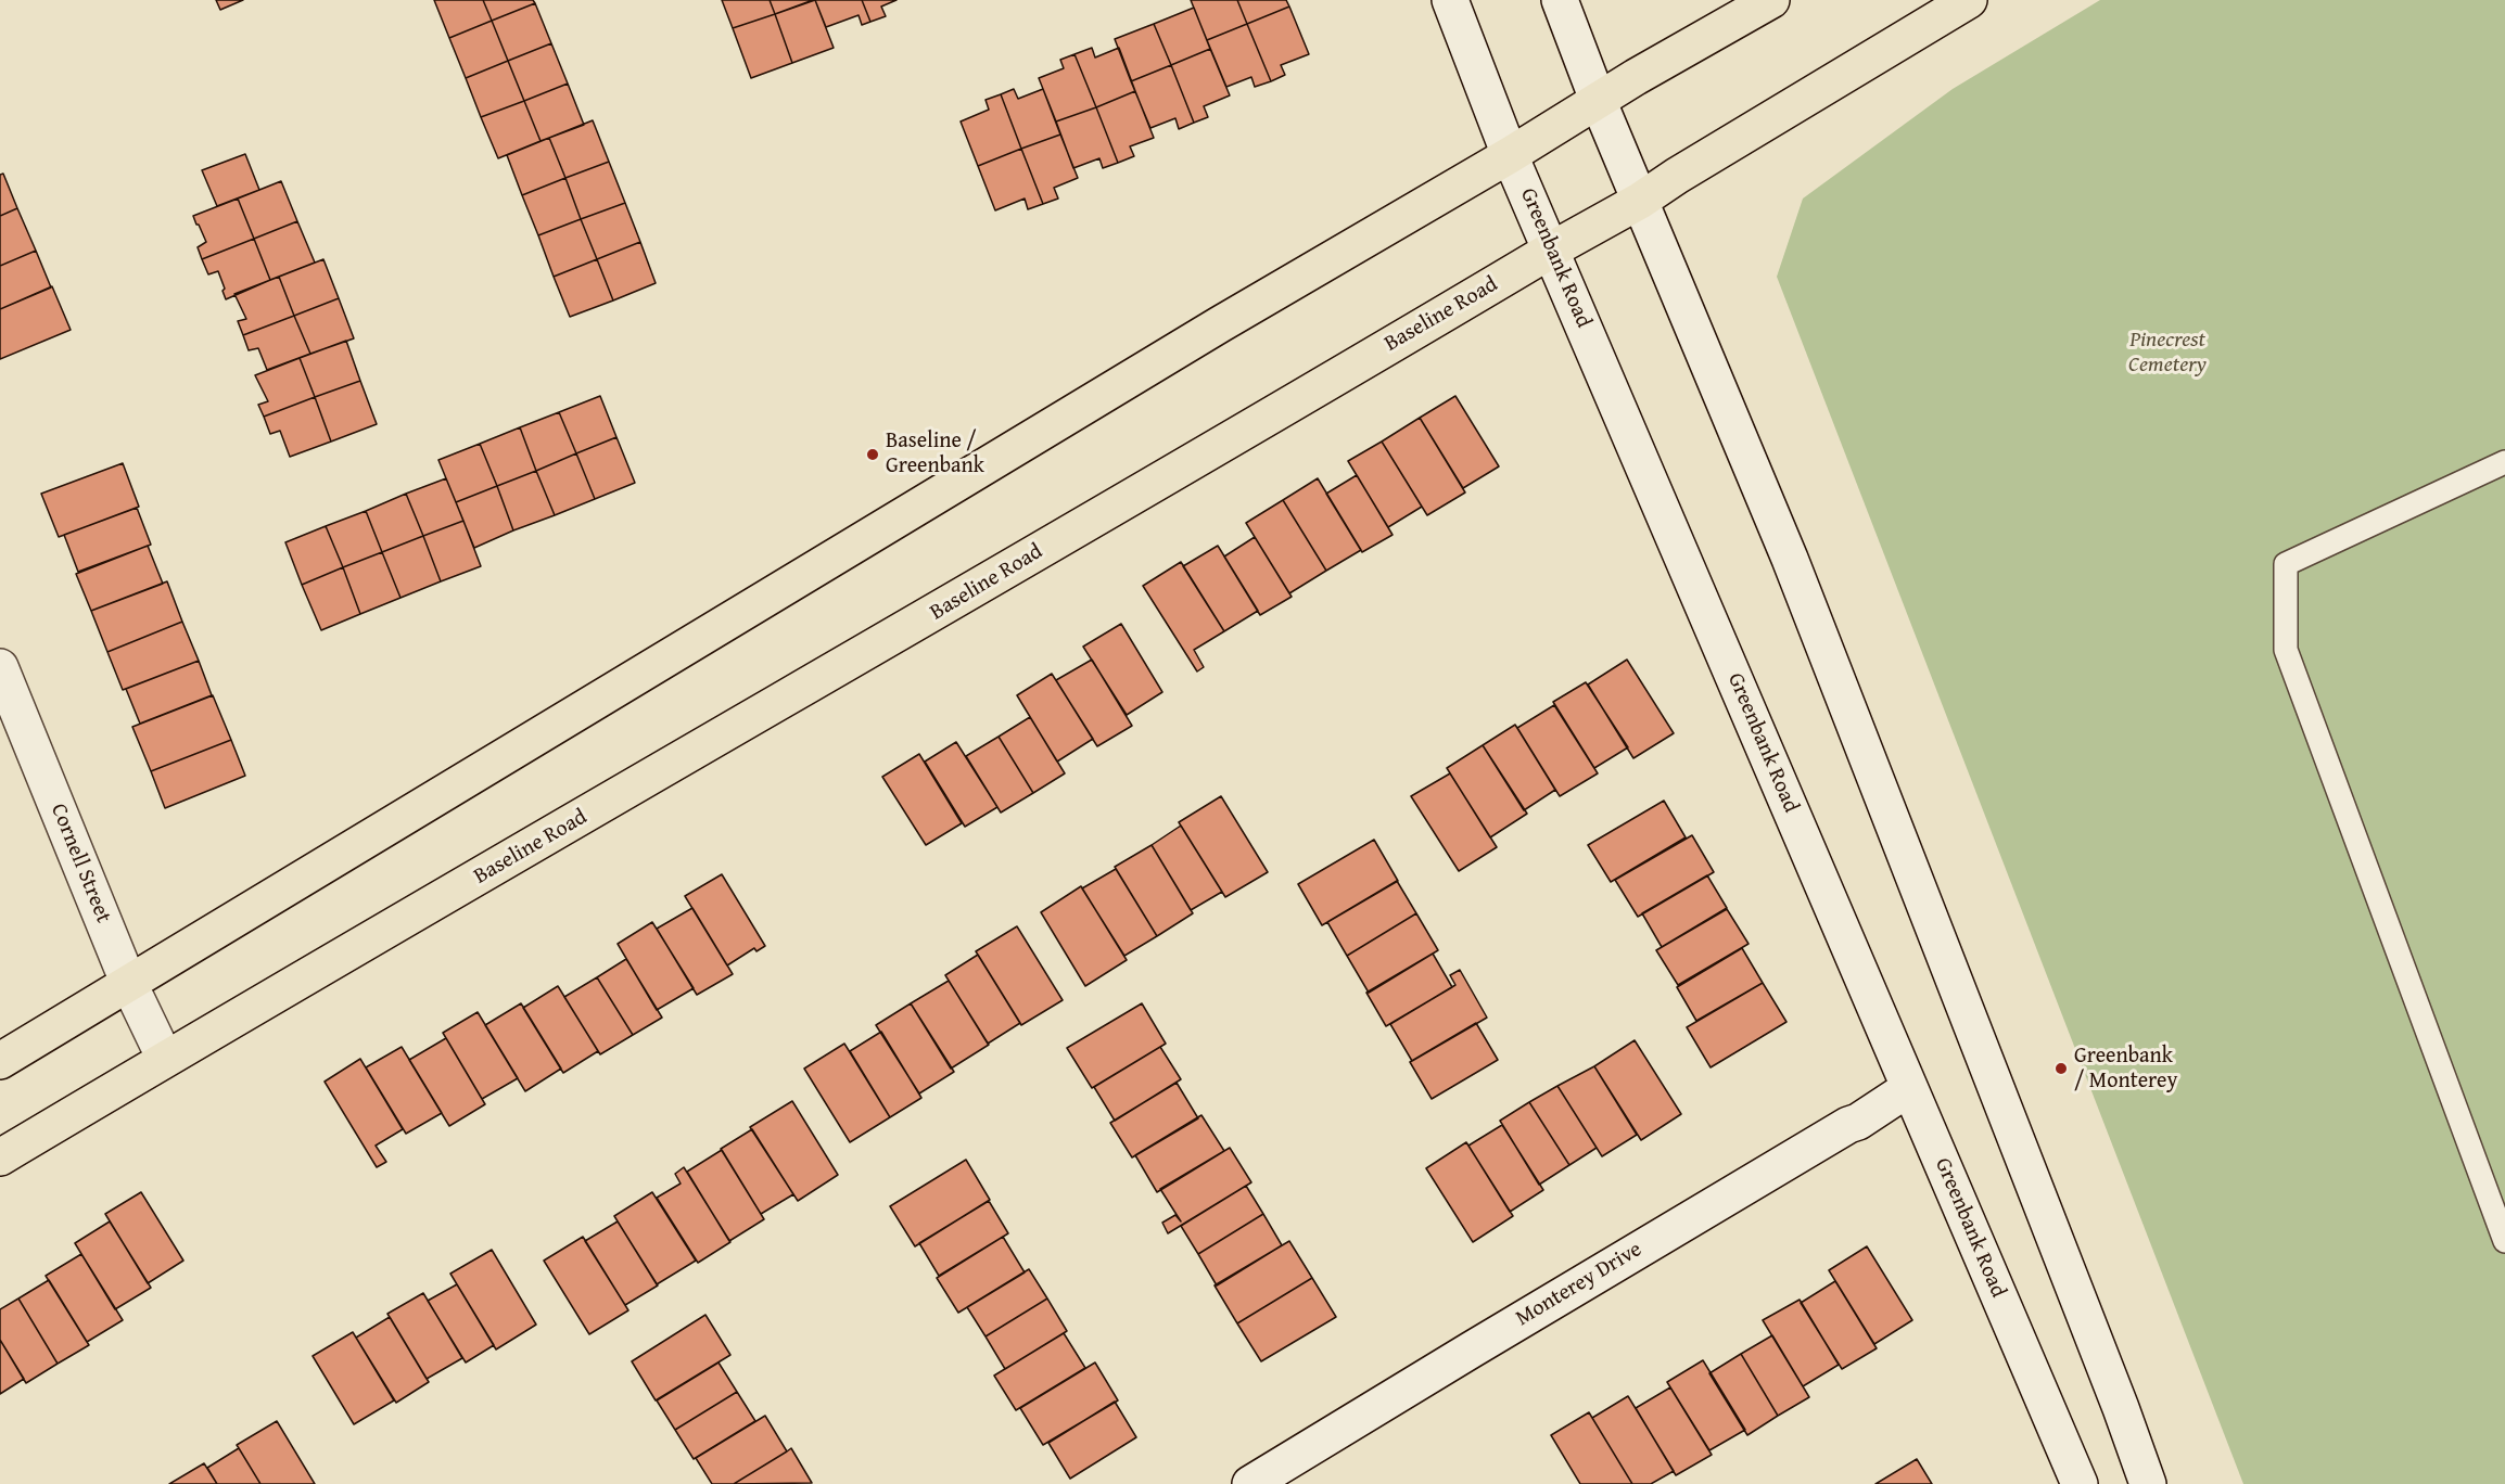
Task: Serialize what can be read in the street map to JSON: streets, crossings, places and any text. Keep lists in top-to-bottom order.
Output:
{
  "streets": {
    "main road": [
      "Greenbank Road",
      "Baseline Road",
      "Cornell Street",
      "Monterey Drive"
    ]
  },
  "crossings": [
    ["Greenbank Road", "Baseline Road"],
    ["Greenbank Road", "Monterey Drive"],
    ["Baseline Road", "Cornell Street"]
  ],
  "parks": ["Pinecrest Cemetery"],
  "places": ["Baseline / Greenbank", "Greenbank / Monterey"]
}
